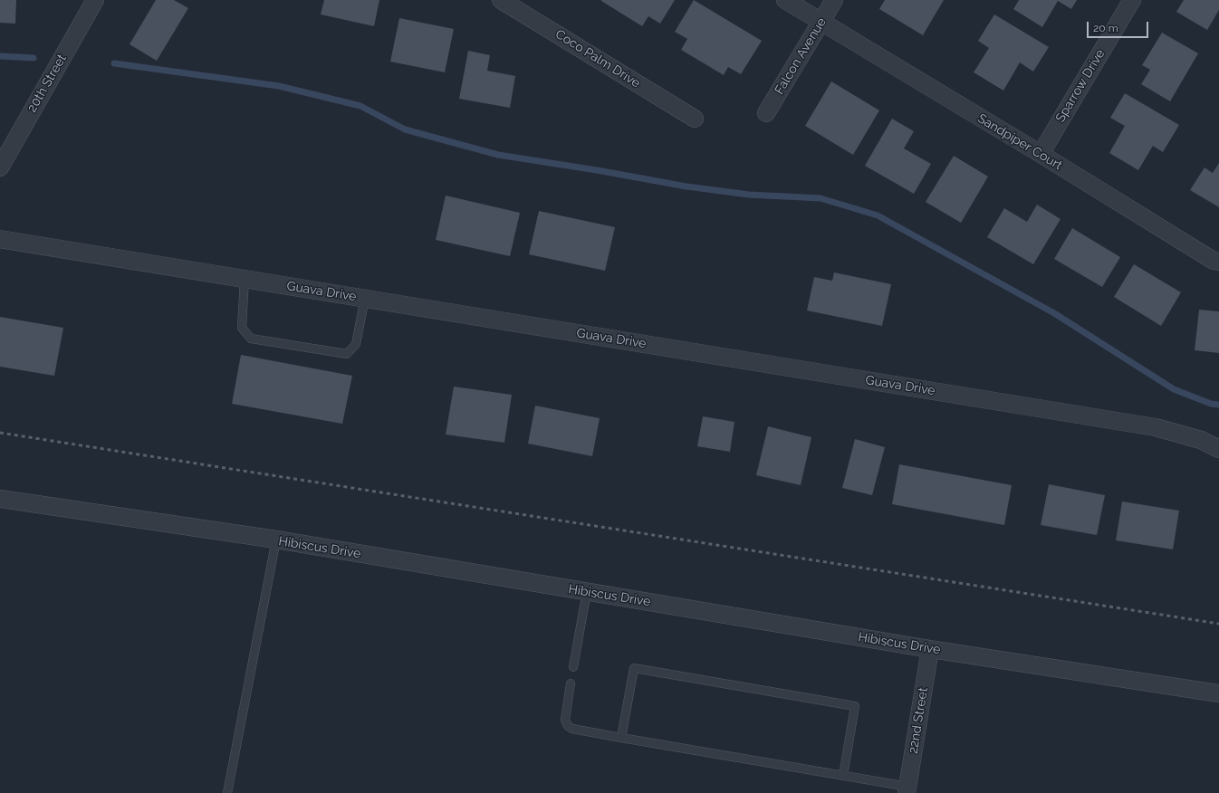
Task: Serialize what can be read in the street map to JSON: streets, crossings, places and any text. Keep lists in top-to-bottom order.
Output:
{
  "streets": {
    "street": [
      "Falcon Avenue",
      "Coco Palm Drive",
      "20th Street",
      "Sparrow Drive",
      "Sandpiper Court",
      "Guava Drive",
      "Hibiscus Drive",
      "22nd Street"
    ]
  },
  "crossings": [
    ["Falcon Avenue", "Sandpiper Court"],
    ["Sparrow Drive", "Sandpiper Court"],
    ["Hibiscus Drive", "22nd Street"]
  ],
  "scale_bar": "20 m"
}
